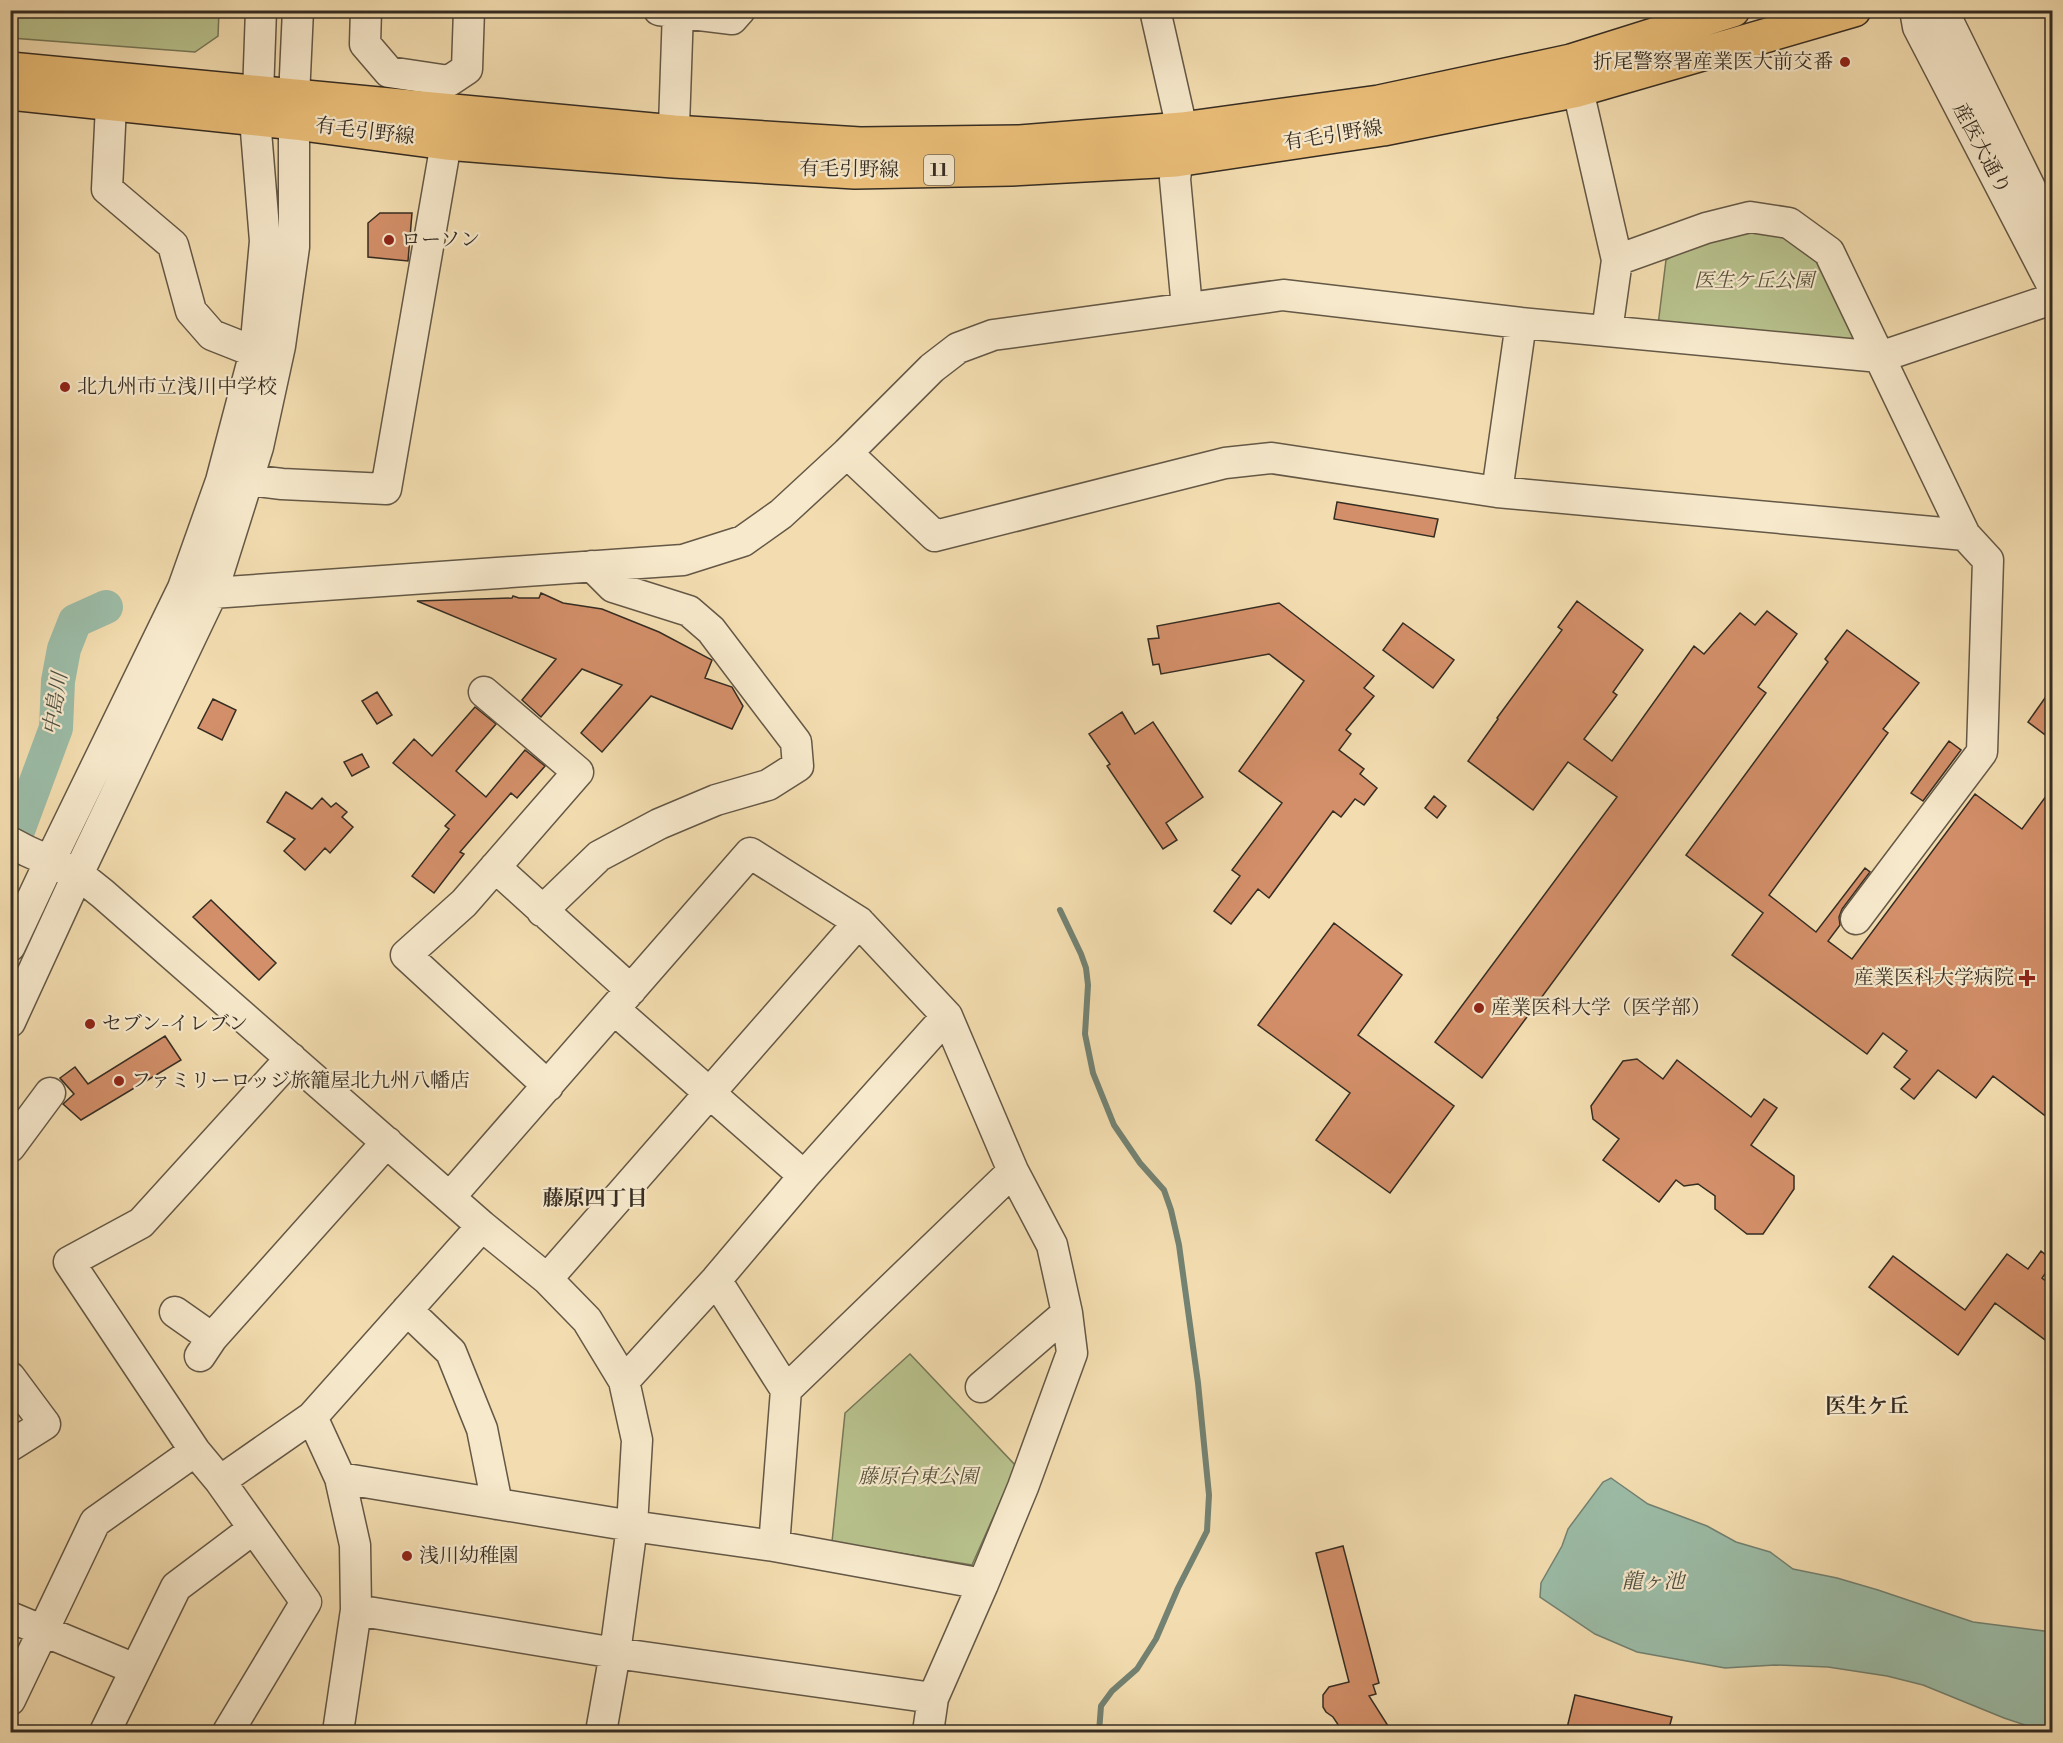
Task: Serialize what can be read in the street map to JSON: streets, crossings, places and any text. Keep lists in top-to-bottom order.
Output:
{
  "streets": {
    "main road": ["有毛引野線", "11"],
    "street": ["産医大通り"]
  },
  "districts": ["藤原四丁目", "医生ケ丘"],
  "water": ["中島川", "龍ヶ池"],
  "parks": ["医生ケ丘公園", "藤原台東公園"],
  "places": {
    "other": [
      "折尾警察署産業医大前交番",
      "ローソン",
      "北九州市立浅川中学校",
      "産業医科大学（医学部）",
      "セブン-イレブン",
      "ファミリーロッジ旅籠屋北九州八幡店",
      "浅川幼稚園"
    ],
    "health": ["産業医科大学病院"]
  }
}
